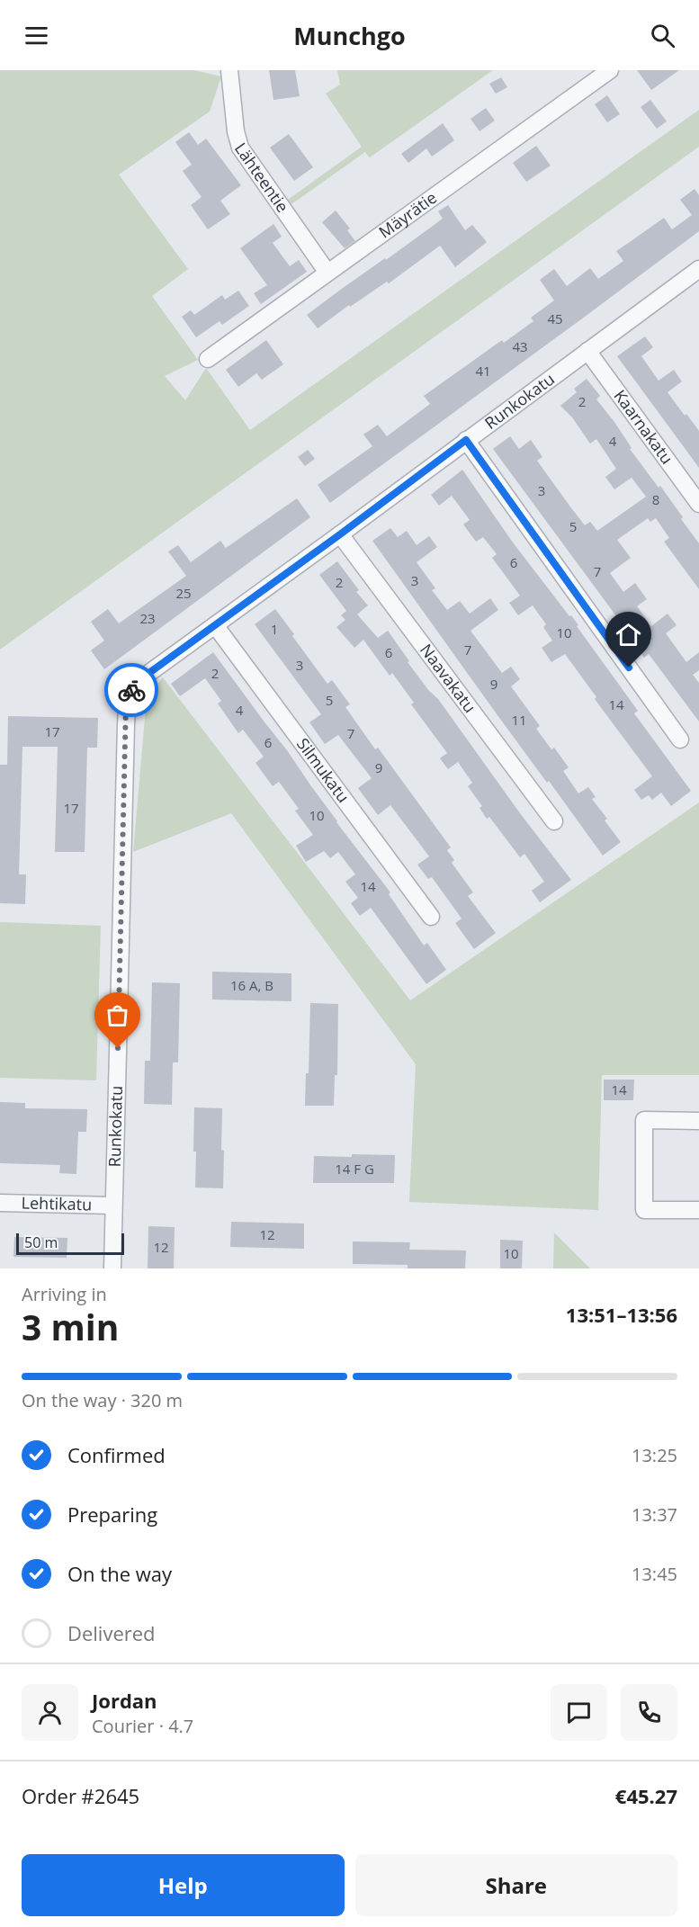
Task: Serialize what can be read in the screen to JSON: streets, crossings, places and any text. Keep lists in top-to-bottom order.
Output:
{
  "streets": {
    "street": [
      "Lähteentie",
      "Mäyrätie",
      "Runkokatu",
      "Kaarnakatu",
      "Naavakatu",
      "Silmukatu",
      "Lehtikatu"
    ]
  },
  "crossings": [
    ["Lähteentie", "Mäyrätie"],
    ["Runkokatu", "Kaarnakatu"],
    ["Runkokatu", "Naavakatu"],
    ["Runkokatu", "Silmukatu"],
    ["Runkokatu", "Lehtikatu"]
  ],
  "house_numbers": [
    "45",
    "43",
    "41",
    "2",
    "4",
    "3",
    "8",
    "5",
    "6",
    "7",
    "3",
    "2",
    "25",
    "23",
    "1",
    "10",
    "7",
    "6",
    "3",
    "2",
    "9",
    "5",
    "14",
    "4",
    "11",
    "17",
    "7",
    "6",
    "9",
    "17",
    "10",
    "14",
    "16 A, B",
    "14",
    "14 F G",
    "12",
    "12",
    "10"
  ],
  "scale_bar": "50 m",
  "page": {
    "header": "Munchgo",
    "scale": "50 m",
    "heading": ["3 min", "Arriving in", "13:51–13:56"],
    "panel": [
      "Jordan",
      "Courier · 4.7",
      "Order #2645",
      "€45.27"
    ],
    "bar": "On the way · 320 m",
    "list": [
      ["Confirmed", "13:25"],
      ["Preparing", "13:37"],
      ["On the way", "13:45"],
      "Delivered"
    ],
    "buttons": ["Help", "Share"]
  }
}
